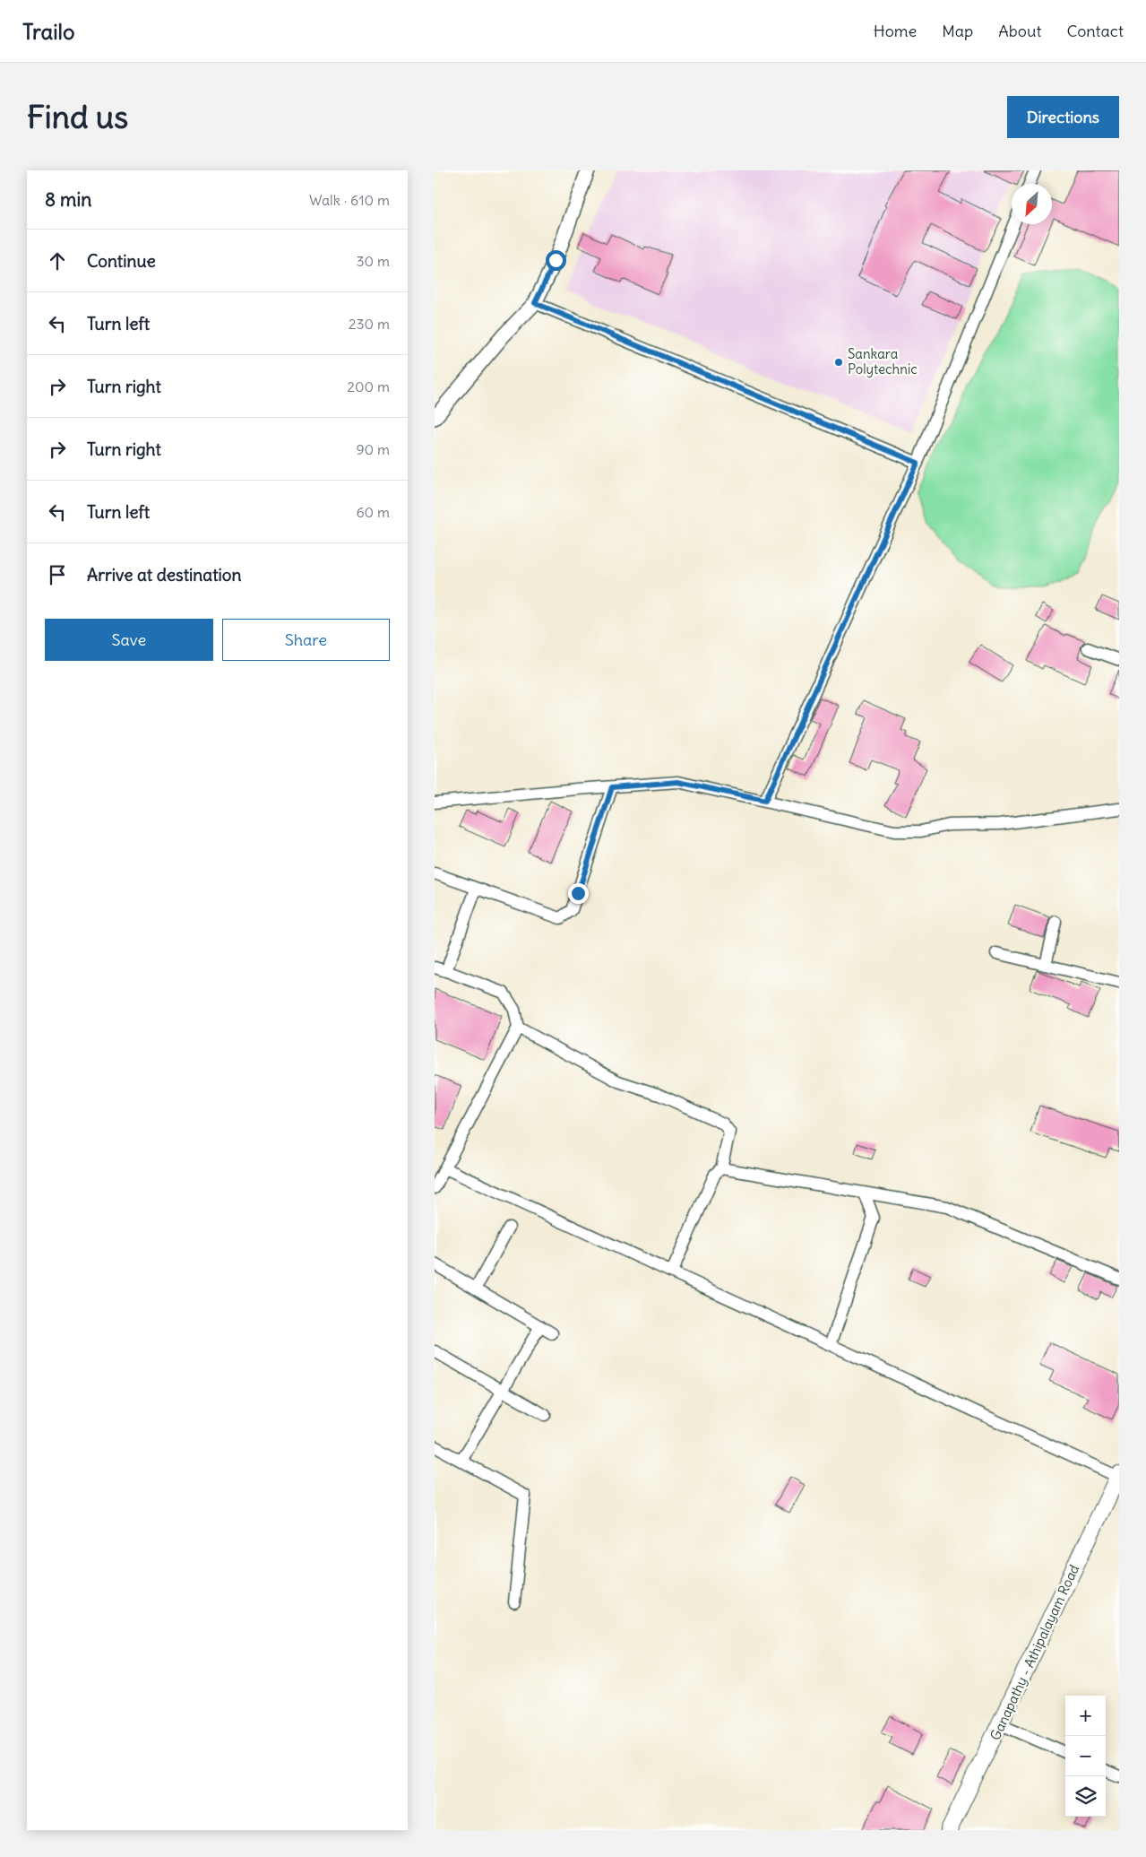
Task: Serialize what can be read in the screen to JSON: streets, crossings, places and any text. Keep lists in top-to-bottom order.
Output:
{
  "streets": {
    "main road": ["Ganapathy - Athipalayam Road"]
  },
  "places": ["Sankara Polytechnic"],
  "north": "bottom left",
  "page": {
    "header": "Trailo",
    "nav": [
      "Home",
      "Map",
      "About",
      "Contact"
    ],
    "buttons": [
      "Directions",
      ["Save", "Share"]
    ],
    "title": "Find us",
    "heading": ["8 min", "Walk · 610 m"],
    "list": [
      ["Continue", "30 m"],
      ["Turn left", "230 m"],
      ["Turn right", "200 m"],
      ["Turn right", "90 m"],
      ["Turn left", "60 m"],
      "Arrive at destination"
    ],
    "map_buttons": ["+", "−"]
  }
}
